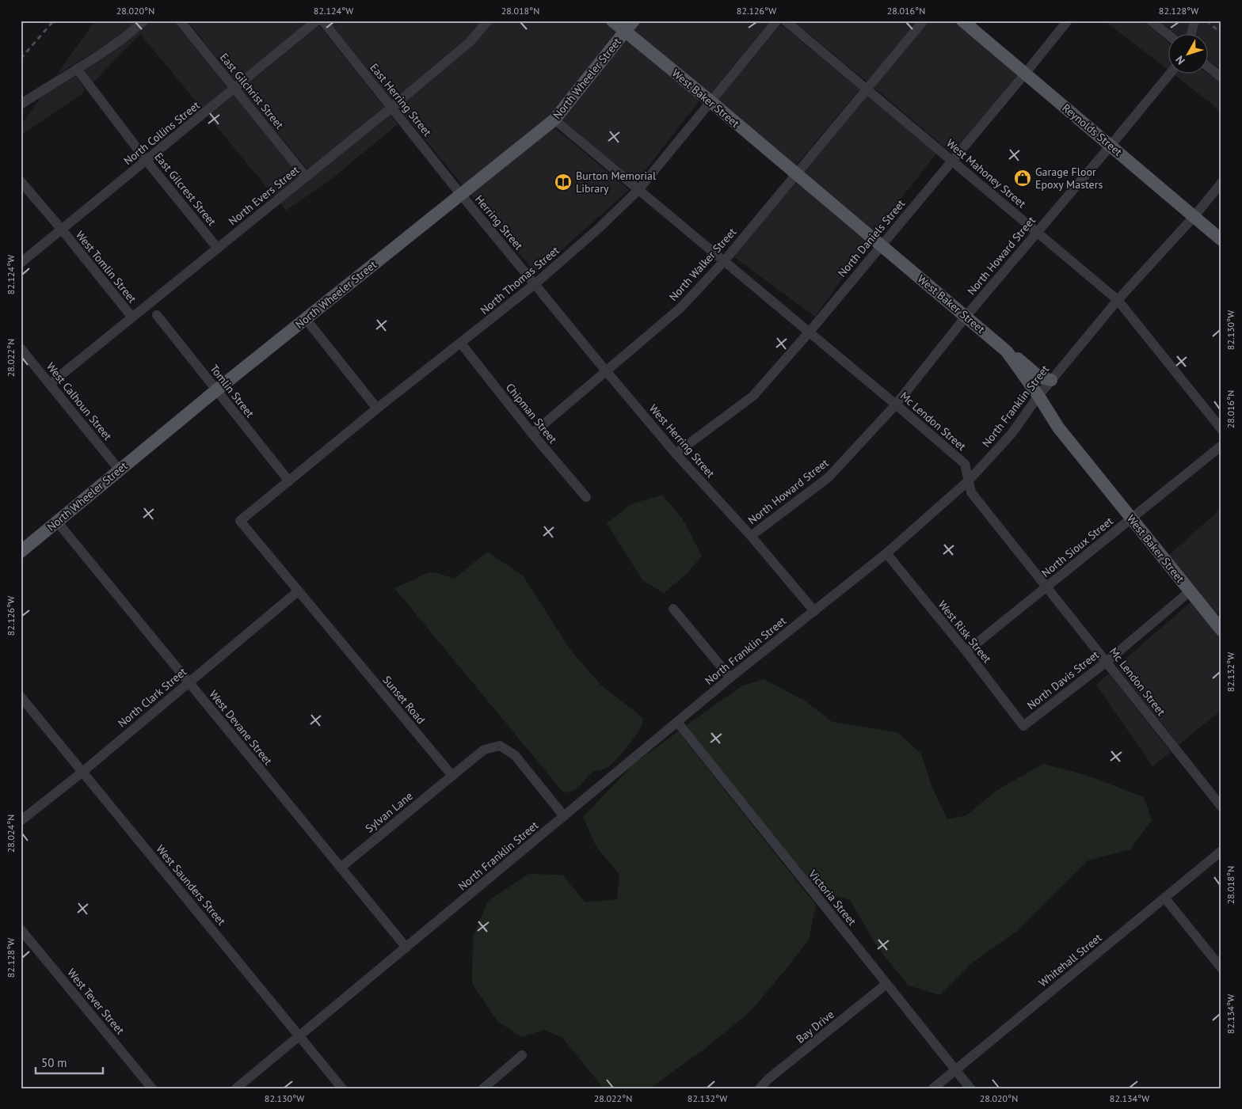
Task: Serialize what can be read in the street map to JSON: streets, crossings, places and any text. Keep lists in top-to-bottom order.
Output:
{
  "streets": {
    "main road": ["North Wheeler Street", "West Baker Street", "Reynolds Street"],
    "street": [
      "East Gilchrist Street",
      "East Herring Street",
      "North Collins Street",
      "West Mahoney Street",
      "East Gilcrest Street",
      "North Evers Street",
      "Herring Street",
      "North Daniels Street",
      "North Howard Street",
      "North Walker Street",
      "West Tomlin Street",
      "North Thomas Street",
      "Tomlin Street",
      "West Calhoun Street",
      "North Franklin Street",
      "Chipman Street",
      "Mc Lendon Street",
      "West Herring Street",
      "North Sioux Street",
      "West Risk Street",
      "North Davis Street",
      "North Clark Street",
      "Sunset Road",
      "West Devane Street",
      "Sylvan Lane",
      "West Saunders Street",
      "Victoria Street",
      "Whitehall Street",
      "West Tever Street",
      "Bay Drive"
    ]
  },
  "crossings": [
    ["North Wheeler Street", "West Baker Street"],
    ["North Wheeler Street", "East Herring Street"],
    ["North Wheeler Street", "Herring Street"],
    ["North Wheeler Street", "Tomlin Street"],
    ["North Wheeler Street", "West Calhoun Street"],
    ["North Wheeler Street", "Mc Lendon Street"],
    ["North Wheeler Street", "West Devane Street"],
    ["East Gilchrist Street", "North Collins Street"],
    ["East Gilchrist Street", "North Evers Street"],
    ["West Baker Street", "North Daniels Street"],
    ["West Baker Street", "North Howard Street"],
    ["West Baker Street", "North Walker Street"],
    ["West Baker Street", "North Thomas Street"],
    ["West Baker Street", "North Franklin Street"],
    ["West Baker Street", "North Sioux Street"],
    ["West Baker Street", "North Davis Street"],
    ["East Herring Street", "North Evers Street"],
    ["East Herring Street", "Herring Street"],
    ["Reynolds Street", "North Daniels Street"],
    ["Reynolds Street", "North Howard Street"],
    ["Reynolds Street", "North Franklin Street"],
    ["North Collins Street", "East Gilcrest Street"],
    ["North Collins Street", "West Tomlin Street"],
    ["West Mahoney Street", "North Daniels Street"],
    ["West Mahoney Street", "North Howard Street"],
    ["West Mahoney Street", "North Walker Street"],
    ["West Mahoney Street", "North Franklin Street"],
    ["East Gilcrest Street", "North Evers Street"],
    ["North Evers Street", "West Tomlin Street"],
    ["North Evers Street", "West Calhoun Street"],
    ["Herring Street", "North Thomas Street"],
    ["Herring Street", "West Herring Street"],
    ["North Daniels Street", "Mc Lendon Street"],
    ["North Daniels Street", "West Herring Street"],
    ["North Howard Street", "Mc Lendon Street"],
    ["North Howard Street", "West Herring Street"],
    ["North Walker Street", "Chipman Street"],
    ["North Walker Street", "Mc Lendon Street"],
    ["North Walker Street", "West Herring Street"],
    ["North Thomas Street", "Tomlin Street"],
    ["North Thomas Street", "Chipman Street"],
    ["North Thomas Street", "Mc Lendon Street"],
    ["North Thomas Street", "West Herring Street"],
    ["North Thomas Street", "Sunset Road"],
    ["North Franklin Street", "Mc Lendon Street"],
    ["North Franklin Street", "West Herring Street"],
    ["North Franklin Street", "West Risk Street"],
    ["North Franklin Street", "West Devane Street"],
    ["North Franklin Street", "West Saunders Street"],
    ["North Franklin Street", "Victoria Street"],
    ["Mc Lendon Street", "North Sioux Street"],
    ["Mc Lendon Street", "North Davis Street"],
    ["North Sioux Street", "West Risk Street"],
    ["West Risk Street", "North Davis Street"],
    ["North Clark Street", "Sunset Road"],
    ["North Clark Street", "West Devane Street"],
    ["North Clark Street", "West Saunders Street"],
    ["Sunset Road", "Sylvan Lane"],
    ["West Devane Street", "Sylvan Lane"],
    ["Victoria Street", "Whitehall Street"],
    ["Victoria Street", "Bay Drive"]
  ],
  "places": {
    "shop": ["Garage Floor Epoxy Masters"],
    "library": ["Burton Memorial Library"]
  },
  "scale_bar": "50 m",
  "north": "bottom left",
  "coordinates": [
    "28.020°N",
    "82.124°W",
    "28.018°N",
    "82.126°W",
    "28.016°N",
    "82.128°W",
    "82.130°W",
    "28.022°N",
    "82.132°W",
    "28.024°N",
    "82.134°W"
  ]
}
